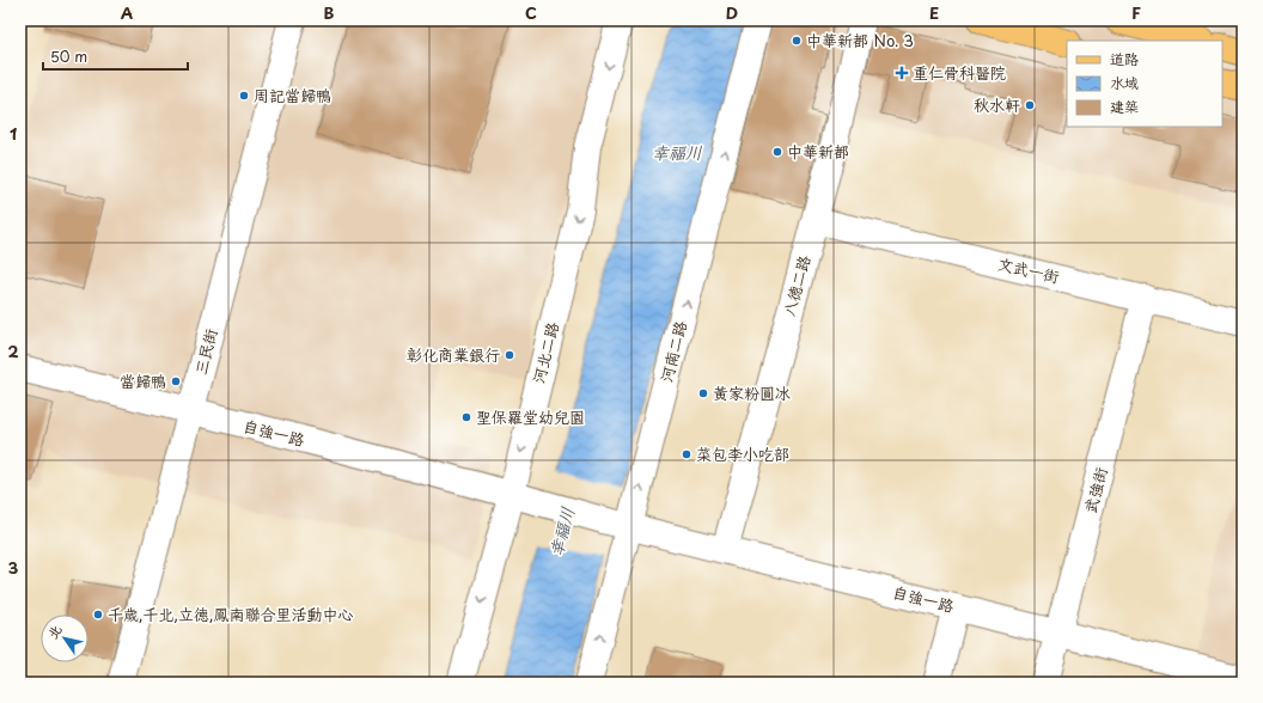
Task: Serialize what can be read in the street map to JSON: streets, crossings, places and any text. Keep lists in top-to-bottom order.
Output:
{
  "streets": {
    "street": [
      "文武一街",
      "八德二路",
      "三民街",
      "河南二路",
      "河北二路",
      "自強一路",
      "武強街"
    ]
  },
  "crossings": [
    ["文武一街", "八德二路"],
    ["文武一街", "武強街"],
    ["八德二路", "自強一路"],
    ["三民街", "自強一路"],
    ["河南二路", "自強一路"],
    ["河北二路", "自強一路"],
    ["自強一路", "武強街"]
  ],
  "one_way": ["河南二路", "河北二路"],
  "water": ["幸福川"],
  "places": {
    "other": [
      "中華新都 No. 3",
      "周記當歸鴨",
      "秋水軒",
      "中華新都",
      "彰化商業銀行",
      "當歸鴨",
      "黃家粉圓冰",
      "聖保羅堂幼兒園",
      "菜包李小吃部",
      "千歲,千北,立德,鳳南聯合里活動中心"
    ],
    "health": ["重仁骨科醫院"]
  },
  "legend": ["道路", "水域", "建築"],
  "scale_bar": "50 m",
  "north": "top left",
  "grid": {
    "columns": [
      "A",
      "B",
      "C",
      "D",
      "E",
      "F"
    ],
    "rows": ["1", "2", "3"]
  }
}
